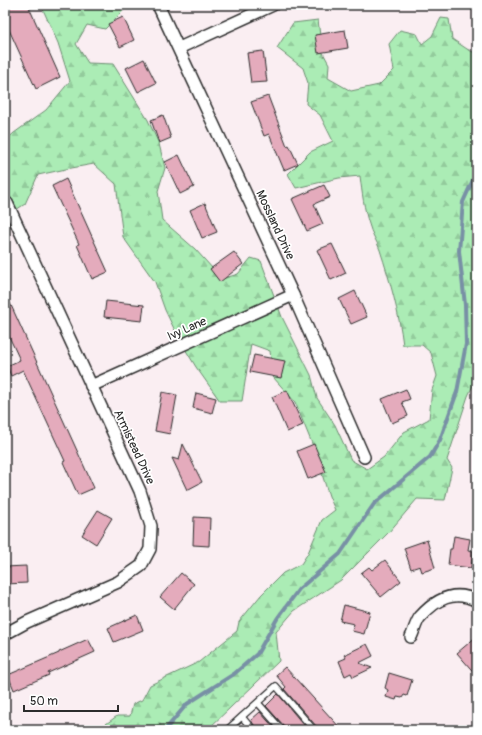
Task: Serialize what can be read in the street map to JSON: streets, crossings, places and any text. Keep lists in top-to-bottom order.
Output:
{
  "streets": {
    "street": ["Mossland Drive", "Ivy Lane", "Armistead Drive"]
  },
  "crossings": [
    ["Mossland Drive", "Ivy Lane"],
    ["Ivy Lane", "Armistead Drive"]
  ],
  "scale_bar": "50 m"
}
